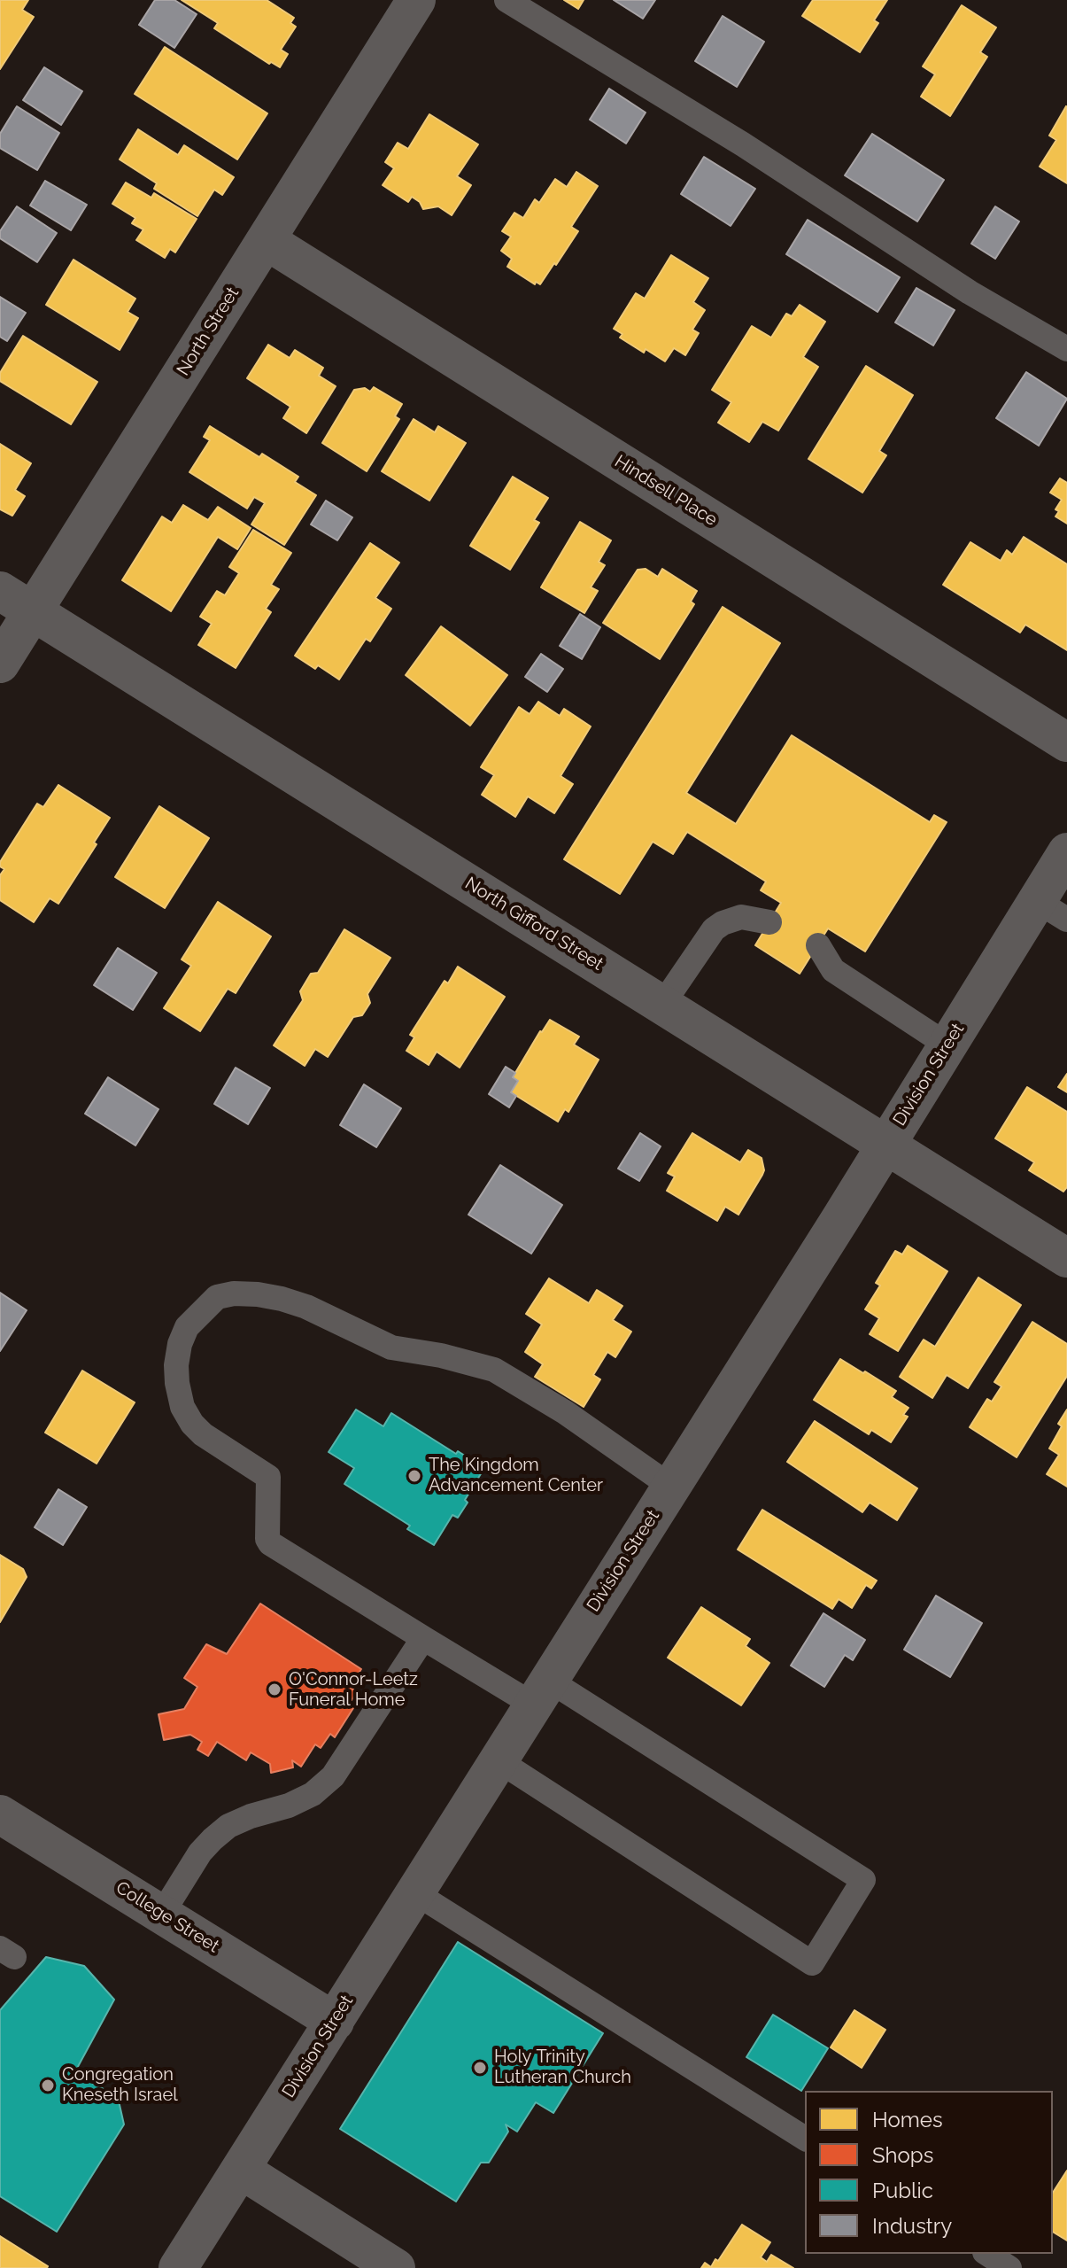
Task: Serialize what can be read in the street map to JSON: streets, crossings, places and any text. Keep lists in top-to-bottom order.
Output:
{
  "streets": {
    "street": [
      "North Street",
      "Hindsell Place",
      "North Gifford Street",
      "Division Street",
      "College Street"
    ]
  },
  "crossings": [
    ["North Street", "Hindsell Place"],
    ["North Street", "North Gifford Street"],
    ["North Gifford Street", "Division Street"],
    ["Division Street", "College Street"]
  ],
  "places": [
    "The Kingdom Advancement Center",
    "O'Connor-Leetz Funeral Home",
    "Holy Trinity Lutheran Church",
    "Congregation Kneseth Israel"
  ],
  "legend": [
    "Homes",
    "Shops",
    "Public",
    "Industry"
  ]
}
